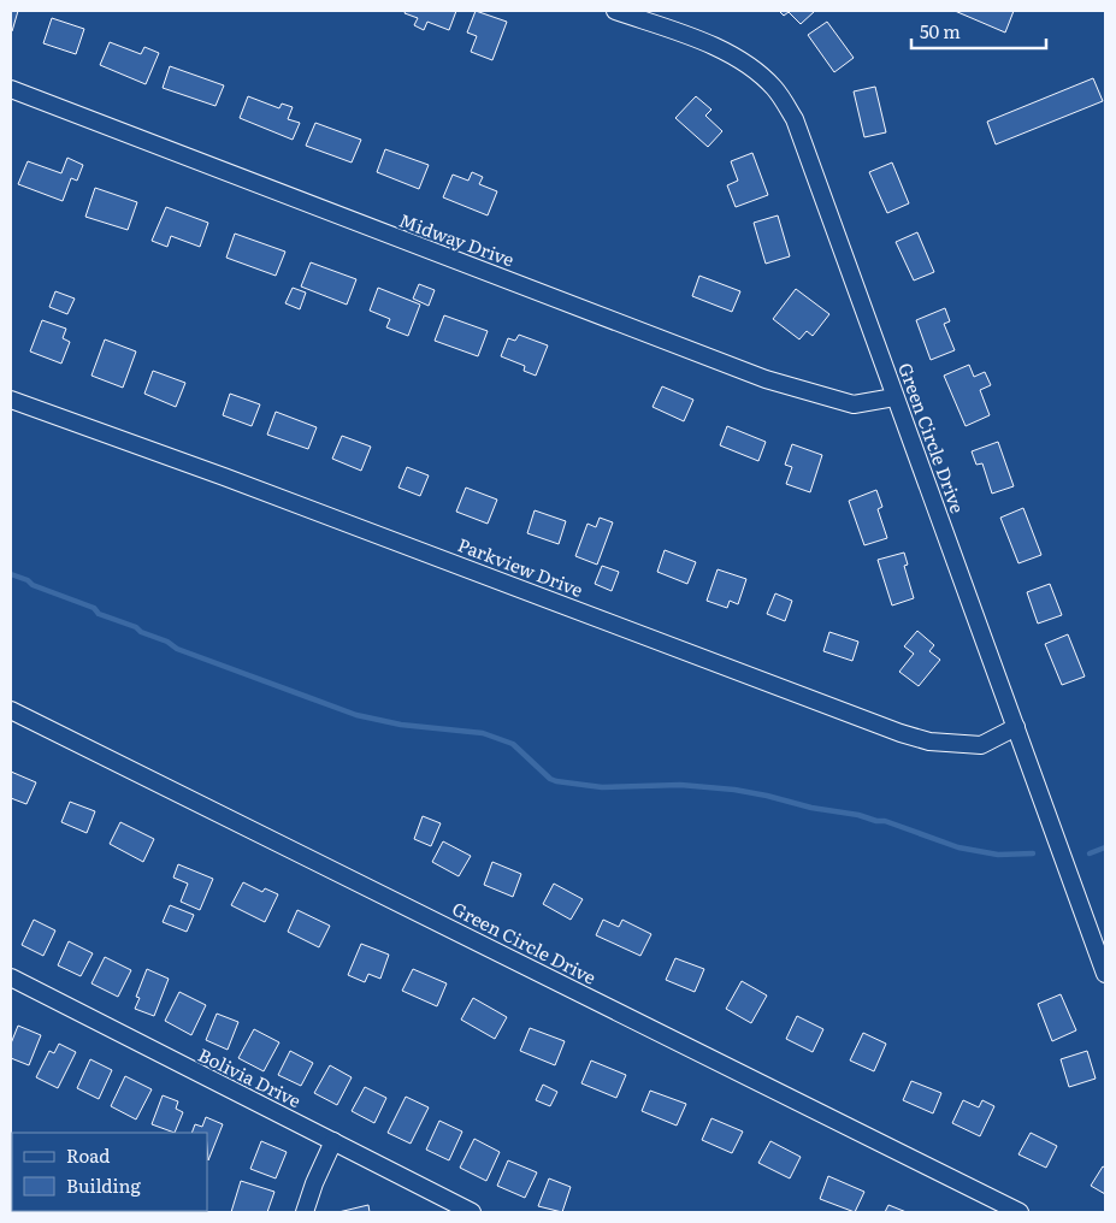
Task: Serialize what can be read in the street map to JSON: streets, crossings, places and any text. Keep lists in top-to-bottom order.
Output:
{
  "streets": {
    "street": [
      "Midway Drive",
      "Green Circle Drive",
      "Parkview Drive",
      "Bolivia Drive"
    ]
  },
  "crossings": [
    ["Midway Drive", "Green Circle Drive"],
    ["Green Circle Drive", "Parkview Drive"]
  ],
  "legend": ["Road", "Building"],
  "scale_bar": "50 m"
}
